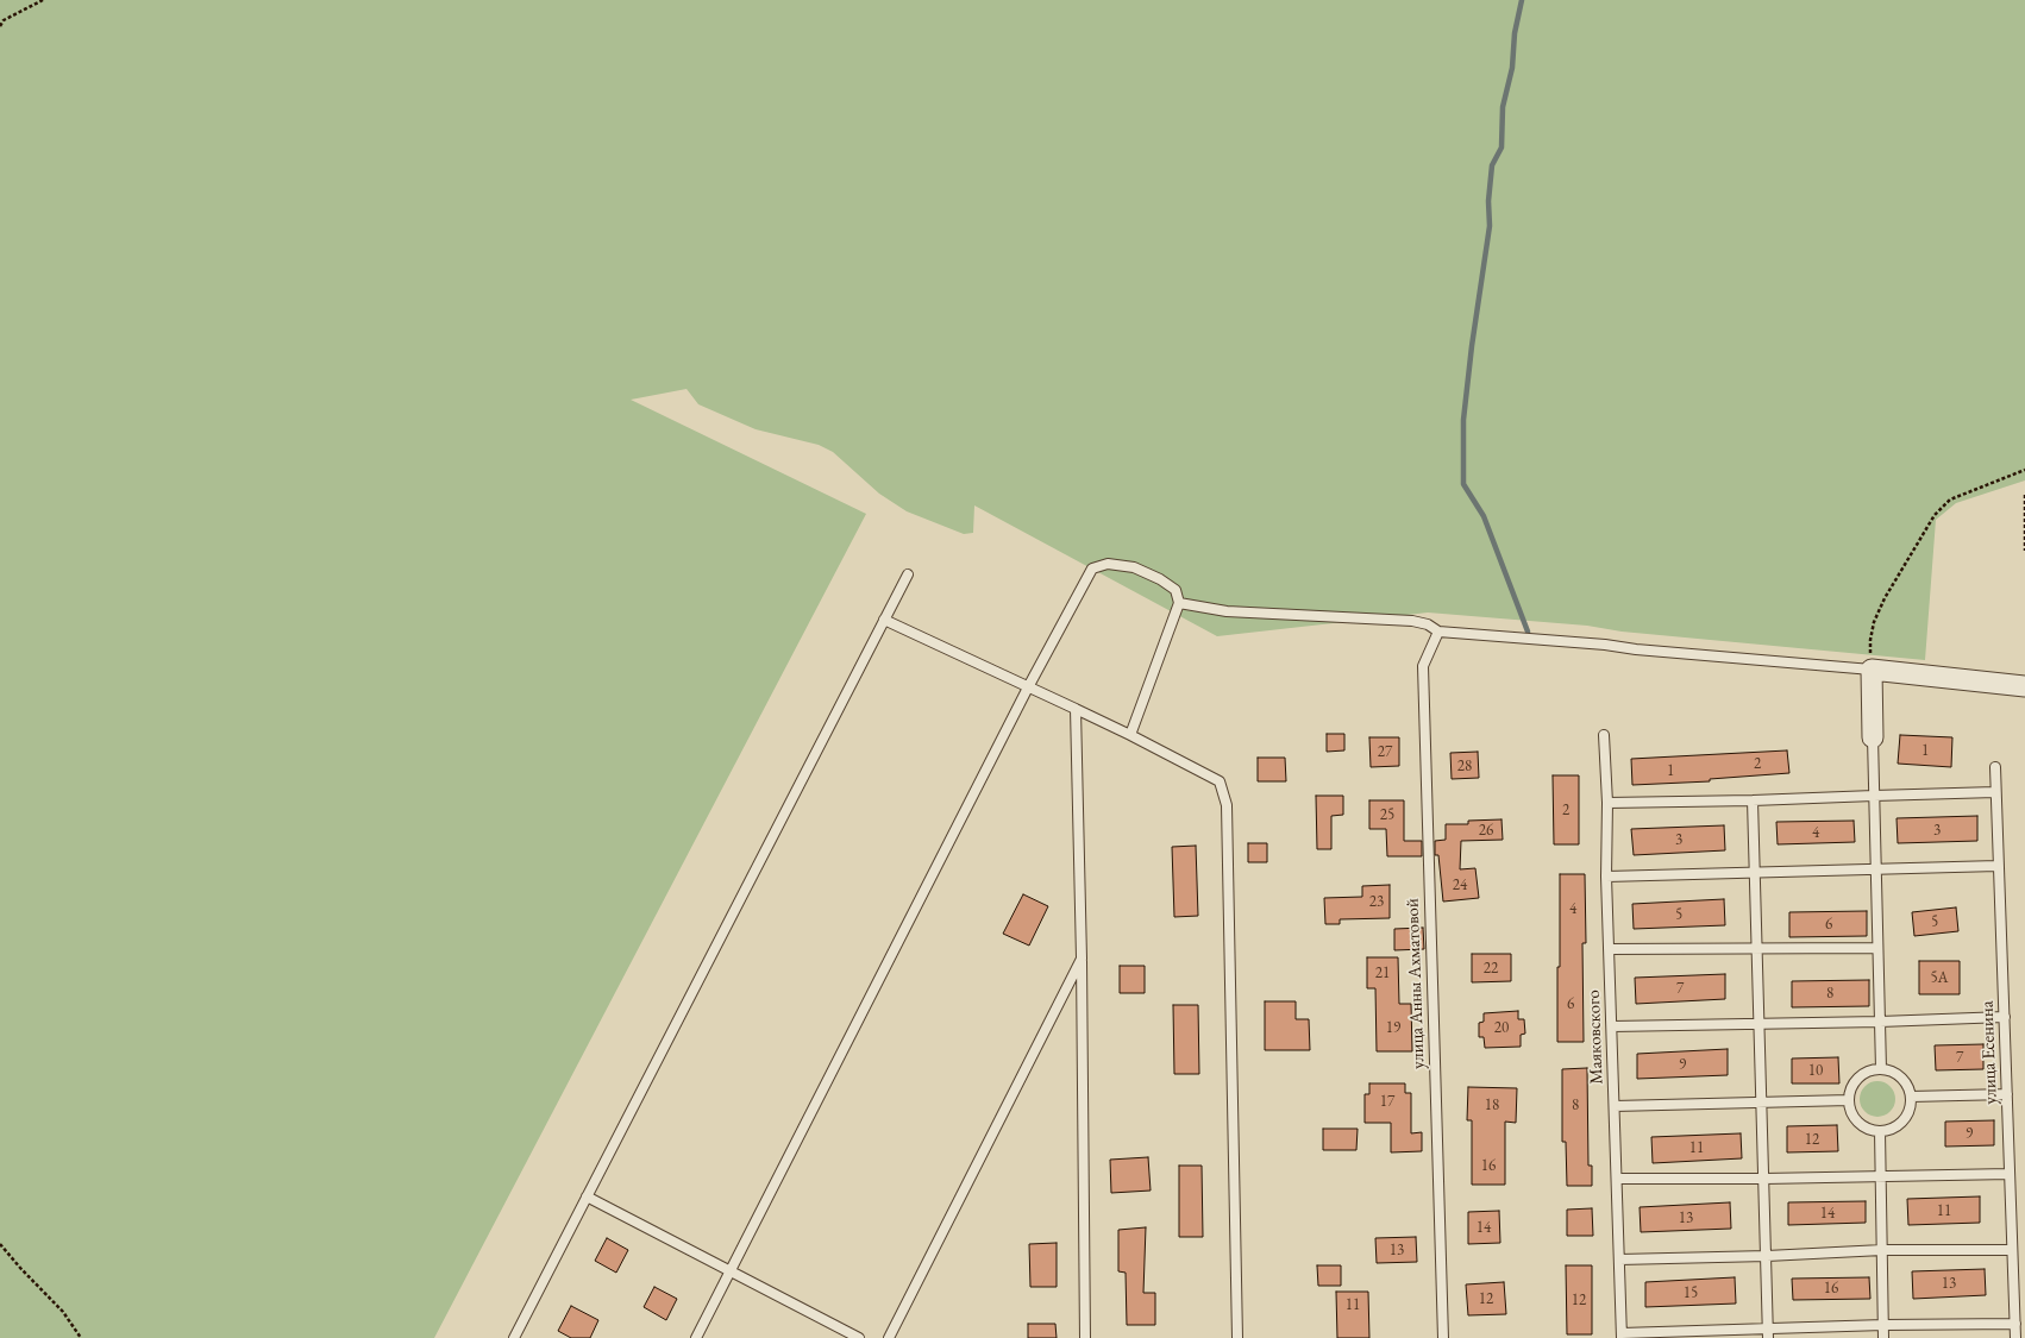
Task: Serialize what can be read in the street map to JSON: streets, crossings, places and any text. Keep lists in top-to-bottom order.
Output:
{
  "streets": {
    "lane": ["улица Анны Ахматовой", "Маяковского", "улица Есенина"]
  },
  "house_numbers": [
    "1",
    "27",
    "2",
    "28",
    "1",
    "2",
    "25",
    "26",
    "3",
    "4",
    "3",
    "24",
    "23",
    "4",
    "5",
    "5",
    "6",
    "22",
    "21",
    "5А",
    "7",
    "8",
    "6",
    "19",
    "20",
    "7",
    "9",
    "10",
    "17",
    "18",
    "8",
    "9",
    "12",
    "11",
    "16",
    "11",
    "14",
    "13",
    "14",
    "13",
    "13",
    "16",
    "15",
    "12",
    "12",
    "11"
  ]
}
